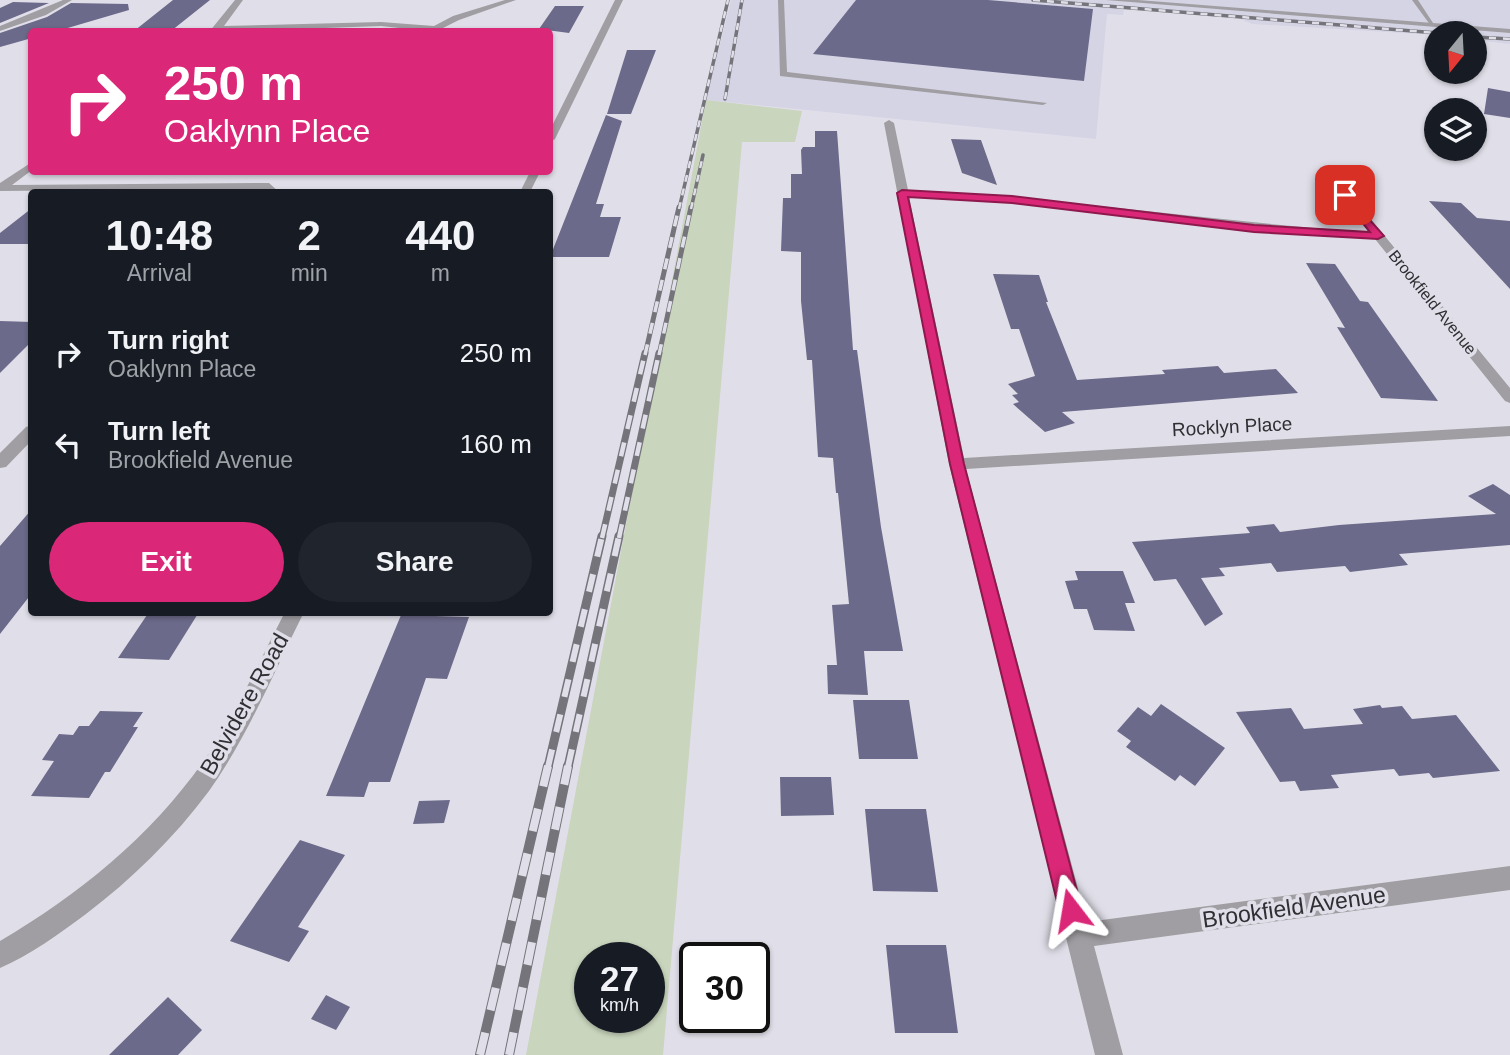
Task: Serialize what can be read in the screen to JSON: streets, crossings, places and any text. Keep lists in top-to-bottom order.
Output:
{
  "streets": {
    "street": ["Brookfield Avenue", "Rocklyn Place", "Belvidere Road"]
  },
  "north": "bottom",
  "page": {
    "turn": ["250 m", "Oaklynn Place"],
    "eta": [
      "10:48",
      "Arrival",
      "2",
      "min",
      "440",
      "m"
    ],
    "list": [
      {
        "name": "Turn right",
        "note": "Oaklynn Place",
        "value": "250 m"
      },
      {
        "name": "Turn left",
        "note": "Brookfield Avenue",
        "value": "160 m"
      }
    ],
    "buttons": ["Exit", "Share"],
    "speed": "27 km/h",
    "limit": "30"
  }
}
